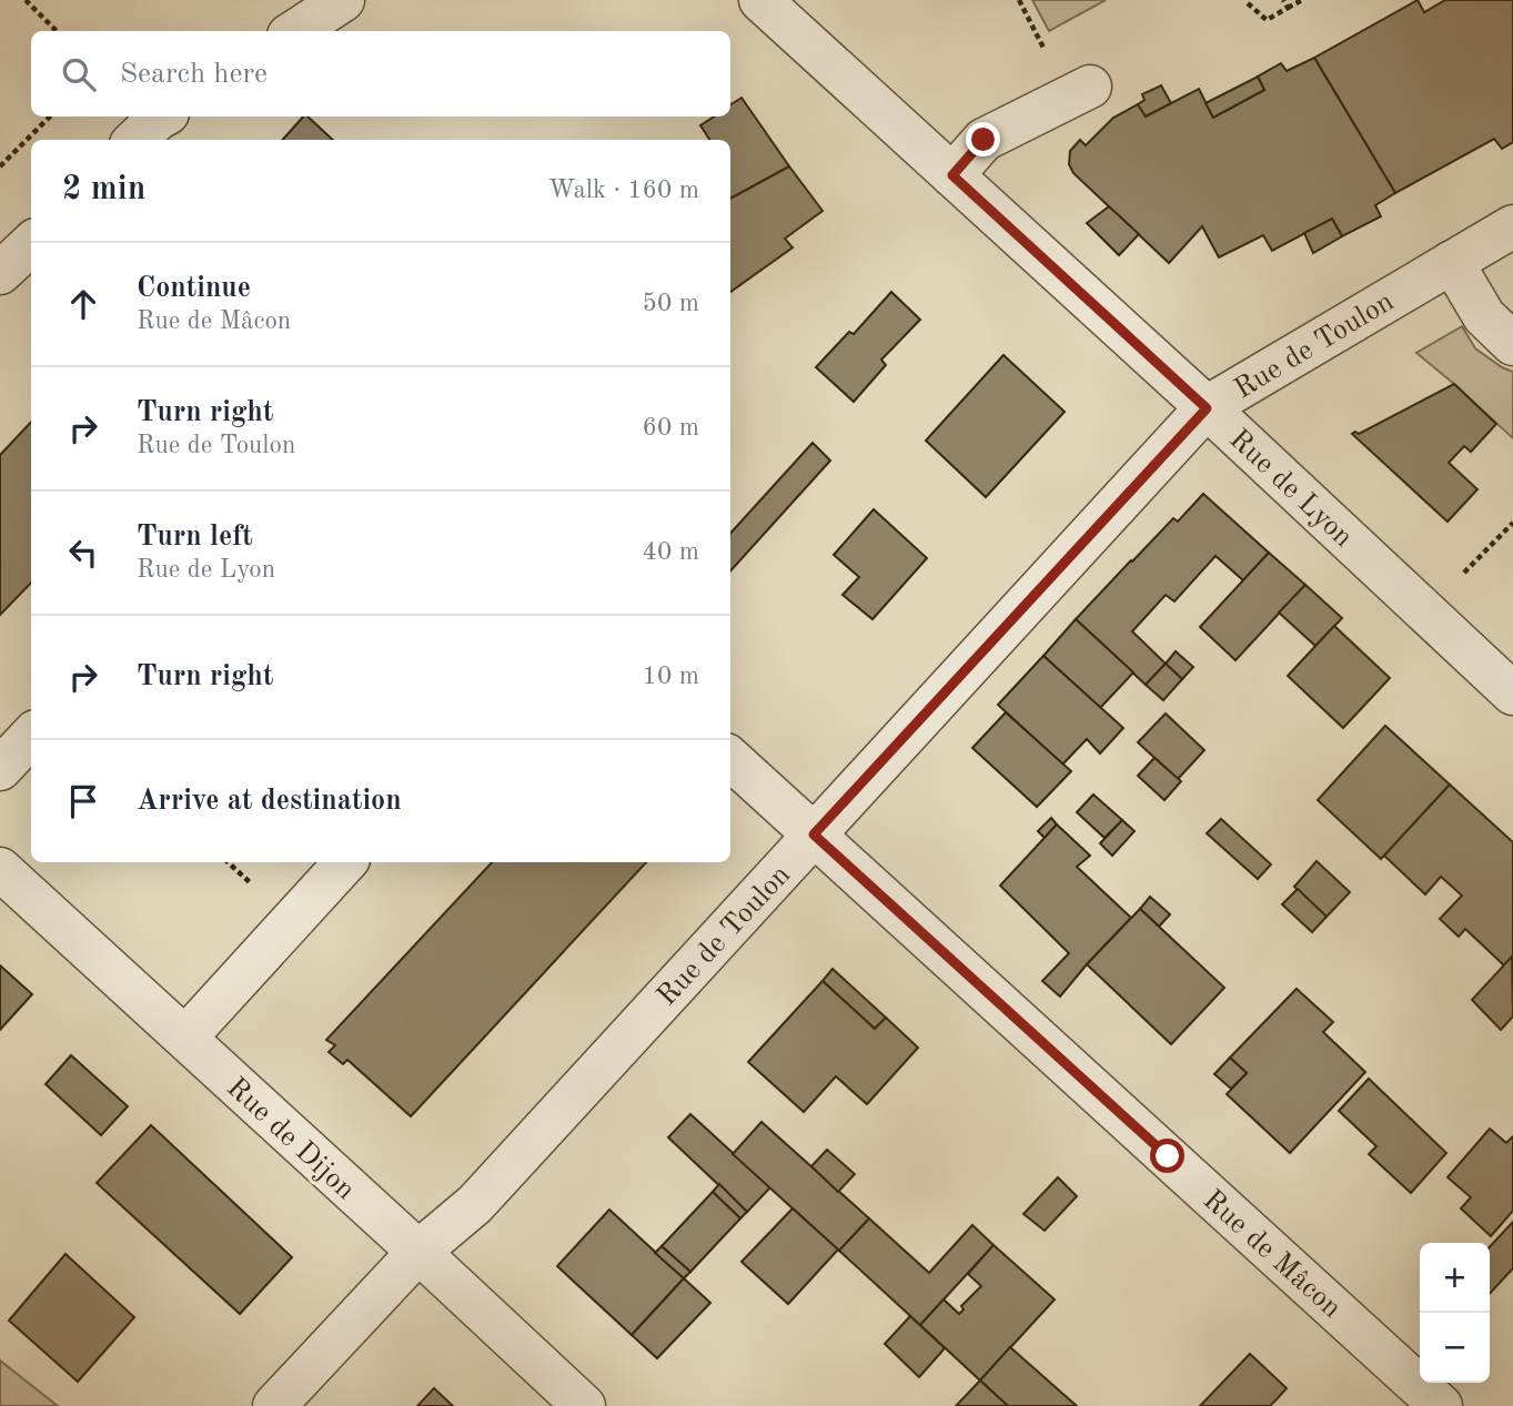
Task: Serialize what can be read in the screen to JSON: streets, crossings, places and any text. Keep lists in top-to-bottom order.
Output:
{
  "streets": {
    "street": [
      "Rue de Toulon",
      "Rue de Lyon",
      "Rue de Dijon",
      "Rue de Mâcon"
    ]
  },
  "crossings": [
    ["Rue de Toulon", "Rue de Lyon"],
    ["Rue de Toulon", "Rue de Dijon"],
    ["Rue de Toulon", "Rue de Mâcon"]
  ],
  "page": {
    "search": "Search here",
    "heading": ["2 min", "Walk · 160 m"],
    "list": [
      ["Continue", "Rue de Mâcon", "50 m"],
      ["Turn right", "Rue de Toulon", "60 m"],
      ["Turn left", "Rue de Lyon", "40 m"],
      ["Turn right", "10 m"],
      "Arrive at destination"
    ],
    "map_buttons": ["+", "−"]
  }
}
